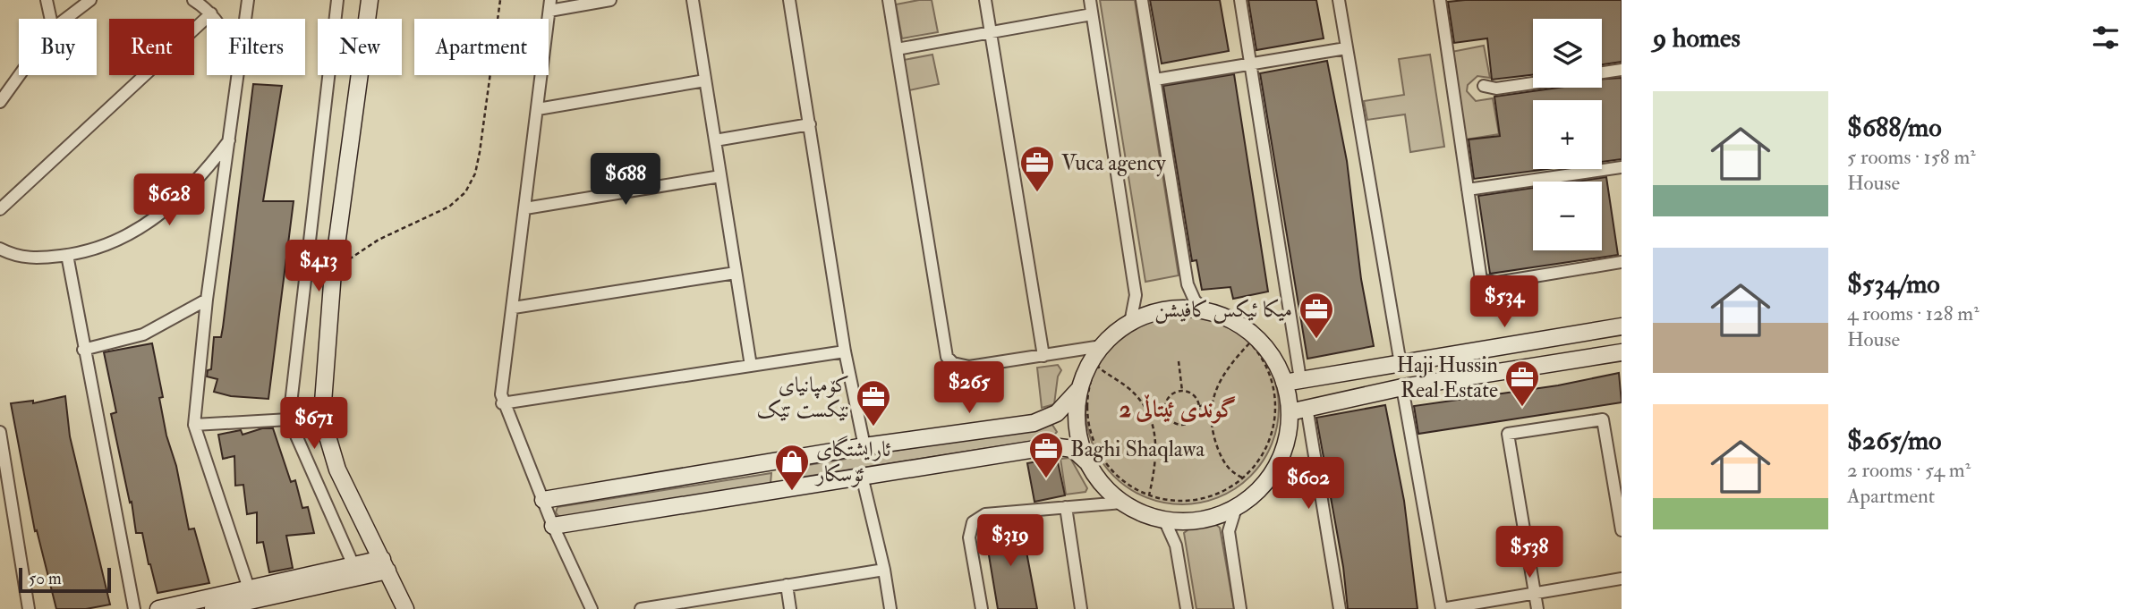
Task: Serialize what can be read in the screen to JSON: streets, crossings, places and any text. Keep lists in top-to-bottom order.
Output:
{
  "districts": ["گوندی ئیتاڵی 2"],
  "places": {
    "office": [
      "Vuca agency",
      "میکا ئیکس کافیشن",
      "Haji Hussin Real Estate",
      "کۆمپانیای نێکست تێک",
      "Baghi Shaqlawa"
    ],
    "shop": ["ئارایشتگای ئۆسکار"]
  },
  "scale_bar": "50 m",
  "page": {
    "heading": "9 homes",
    "map_buttons": ["+", "−"],
    "chip": [
      "Buy",
      "Rent",
      "Filters",
      "New",
      "Apartment"
    ],
    "list": [
      {
        "name": "$688/mo",
        "note": "5 rooms · 158 m² · House"
      },
      {
        "name": "$534/mo",
        "note": "4 rooms · 128 m² · House"
      },
      {
        "name": "$265/mo",
        "note": "2 rooms · 54 m² · Apartment"
      }
    ],
    "price": [
      "$688",
      "$628",
      "$413",
      "$534",
      "$265",
      "$671",
      "$602",
      "$319",
      "$538"
    ],
    "scale": "50 m"
  }
}
